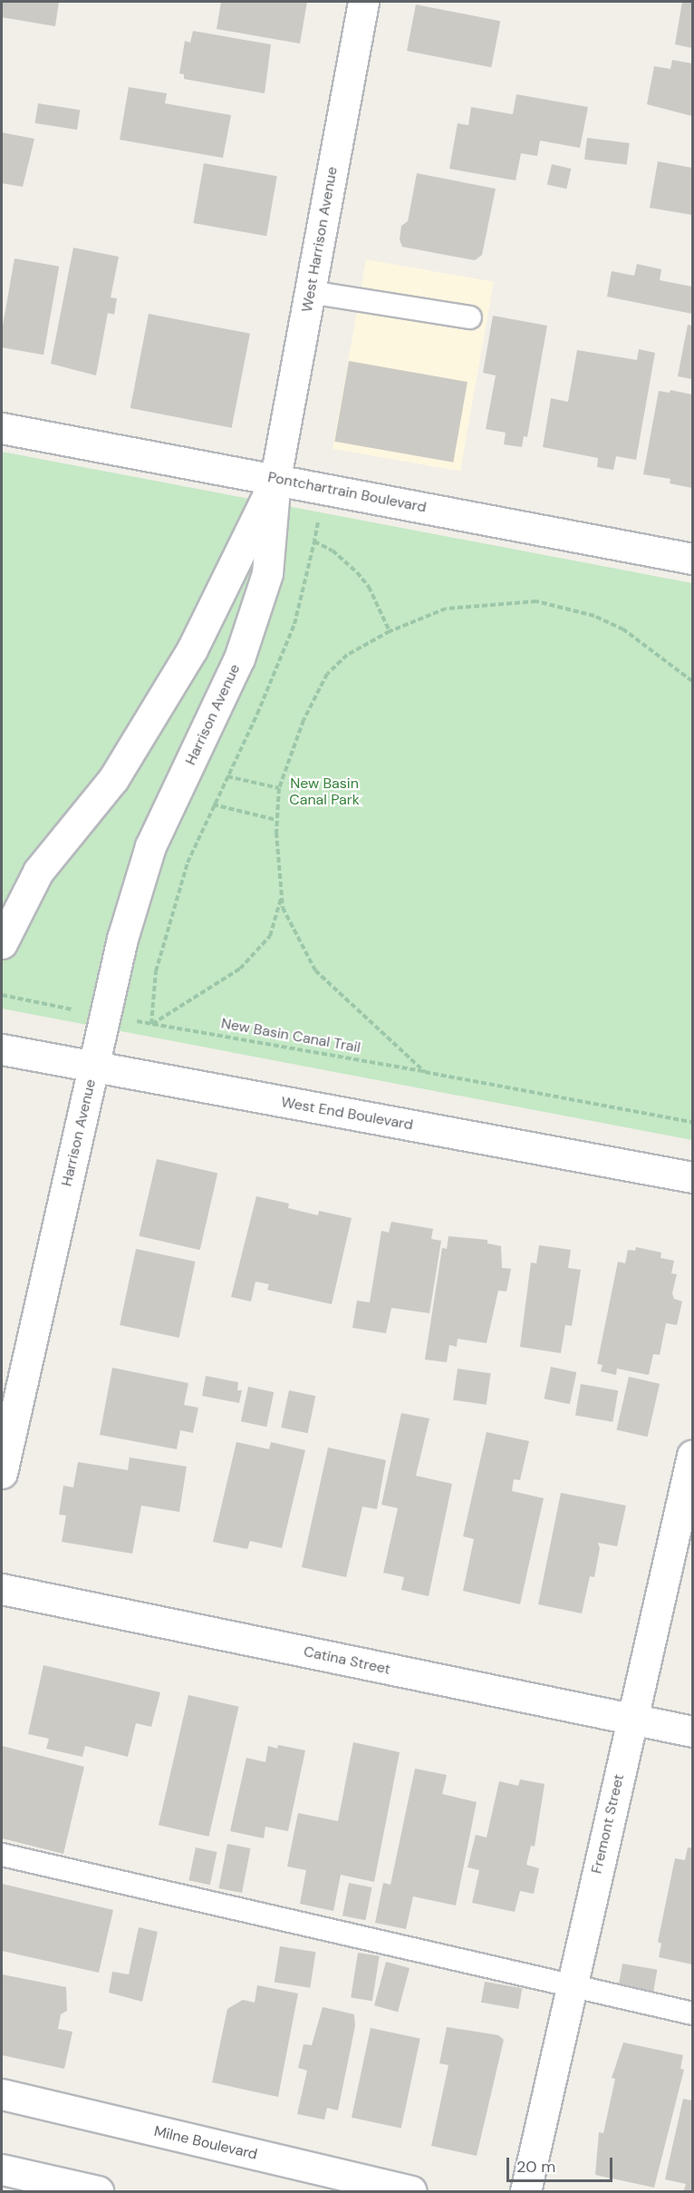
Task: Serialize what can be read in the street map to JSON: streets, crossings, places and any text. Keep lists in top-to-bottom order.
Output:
{
  "streets": {
    "street": [
      "West Harrison Avenue",
      "Pontchartrain Boulevard",
      "Harrison Avenue",
      "West End Boulevard",
      "Catina Street",
      "Fremont Street",
      "Milne Boulevard"
    ],
    "path": ["New Basin Canal Trail"]
  },
  "crossings": [
    ["West Harrison Avenue", "Pontchartrain Boulevard"],
    ["West Harrison Avenue", "Harrison Avenue"],
    ["Pontchartrain Boulevard", "Harrison Avenue"],
    ["Harrison Avenue", "West End Boulevard"],
    ["Catina Street", "Fremont Street"]
  ],
  "parks": ["New Basin Canal Park"],
  "scale_bar": "20 m"
}
